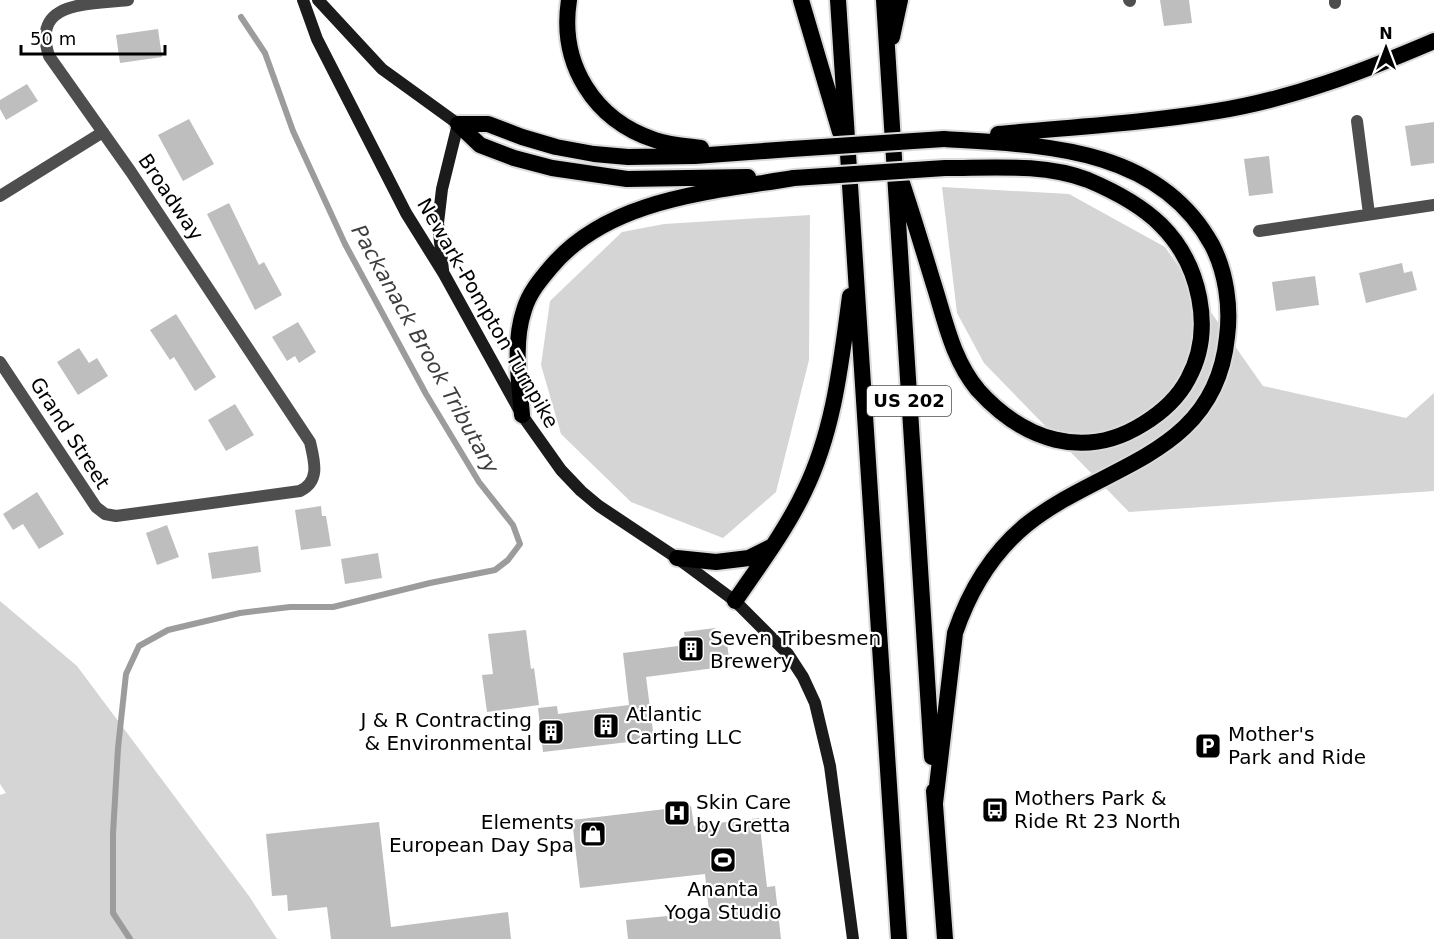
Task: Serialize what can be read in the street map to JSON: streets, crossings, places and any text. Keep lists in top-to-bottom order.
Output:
{
  "streets": {
    "highway": ["US 202"],
    "main road": ["Newark-Pompton Turnpike"],
    "street": ["Broadway", "Grand Street"]
  },
  "crossings": [
    ["Broadway", "Grand Street"]
  ],
  "water": ["Packanack Brook Tributary"],
  "places": {
    "building": ["Seven Tribesmen Brewery", "Atlantic Carting LLC", "J & R Contracting & Environmental"],
    "parking": ["Mother's Park and Ride"],
    "bus stop": ["Mothers Park & Ride Rt 23 North"],
    "hospital": ["Skin Care by Gretta"],
    "shop": ["Elements European Day Spa"],
    "sports": ["Ananta Yoga Studio"]
  },
  "scale_bar": "50 m",
  "north": "top"
}
